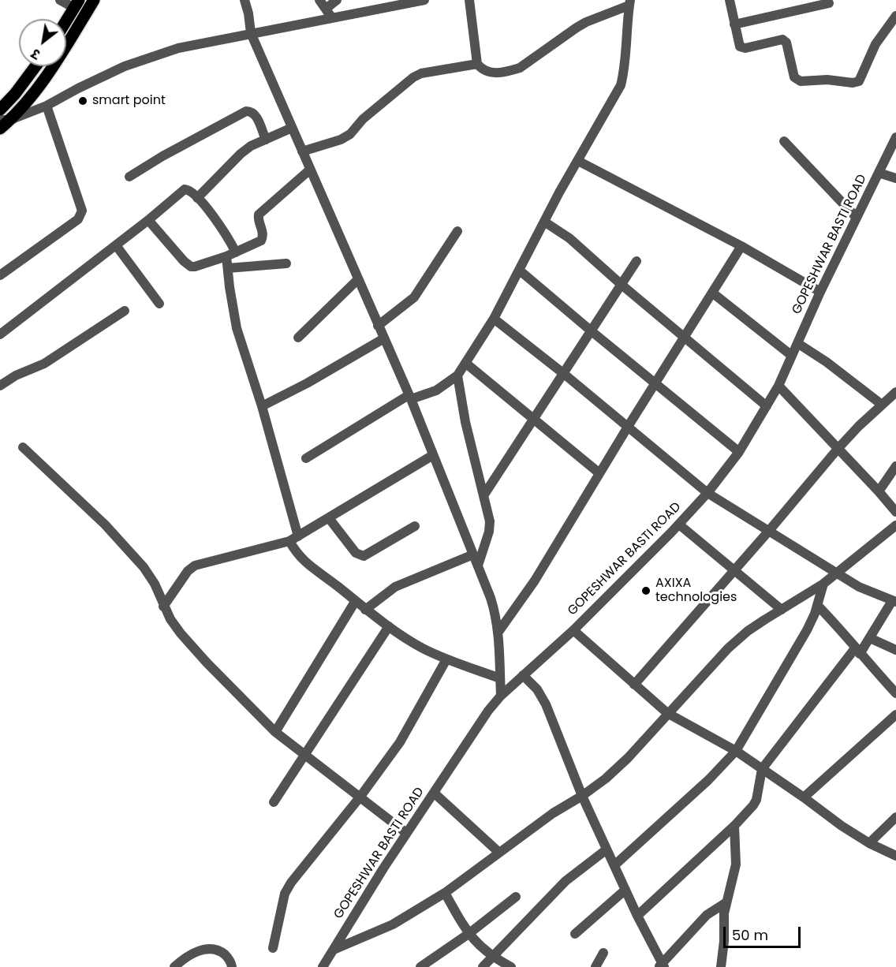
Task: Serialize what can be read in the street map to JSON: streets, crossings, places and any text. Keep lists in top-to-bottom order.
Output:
{
  "streets": {
    "street": ["GOPESHWAR BASTI ROAD"]
  },
  "places": ["smart point", "AXIXA technologies"],
  "scale_bar": "50 m",
  "north": "bottom left"
}
